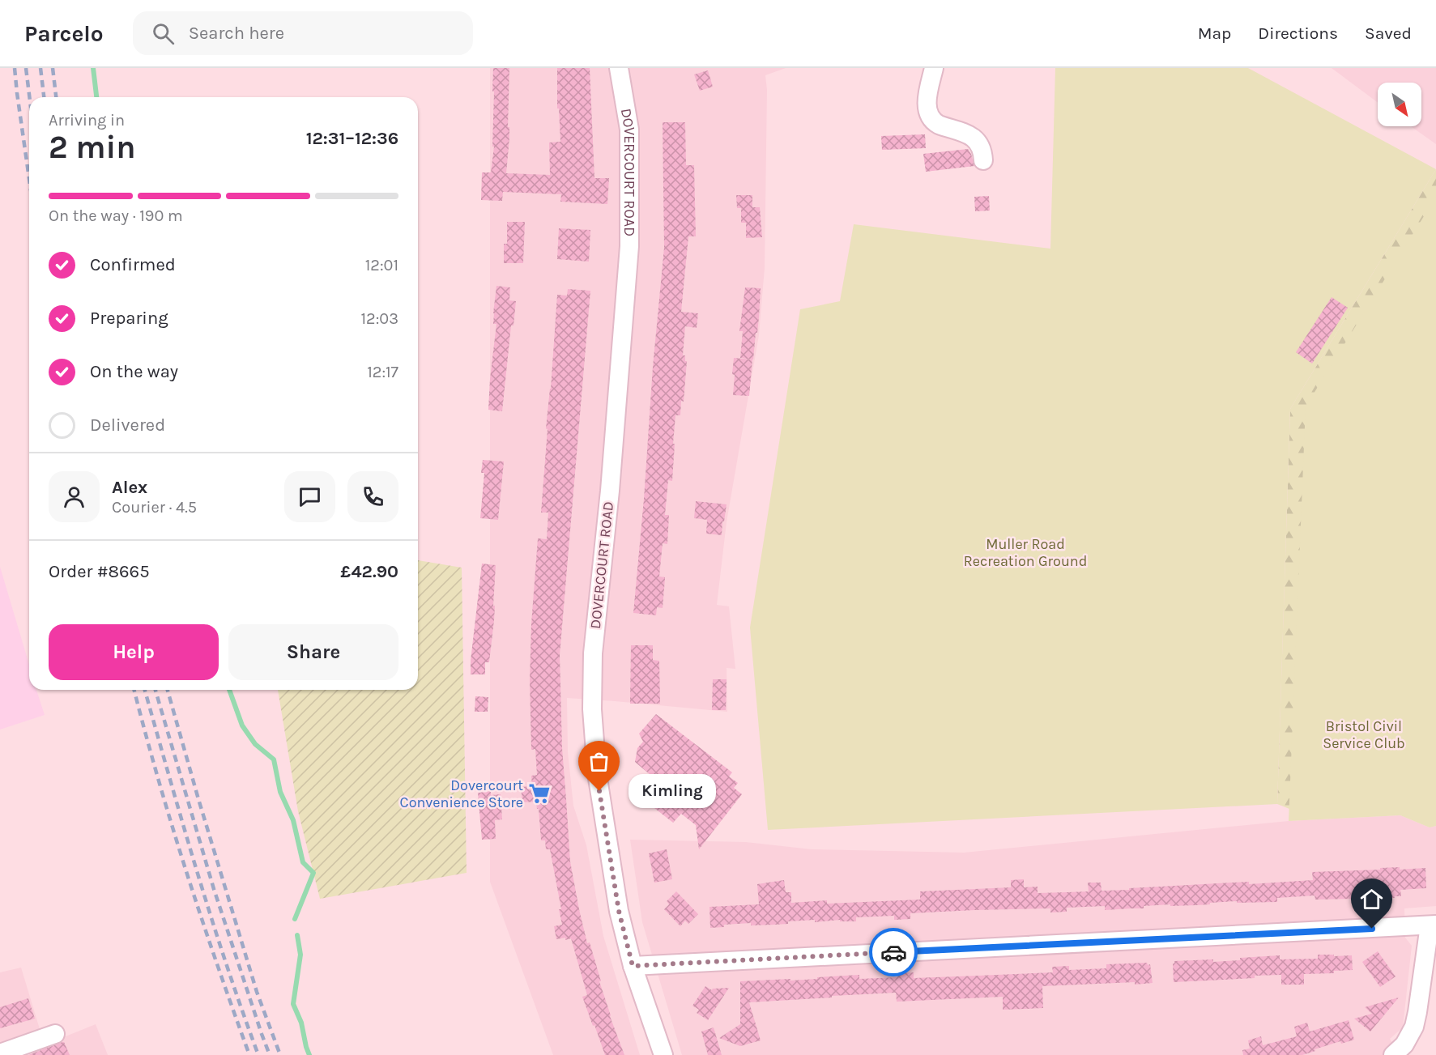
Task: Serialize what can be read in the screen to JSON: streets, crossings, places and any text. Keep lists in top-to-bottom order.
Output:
{
  "streets": {
    "street": ["DOVERCOURT ROAD"]
  },
  "parks": ["Muller Road Recreation Ground", "Bristol Civil Service Club"],
  "places": {
    "other": ["Kimling"],
    "supermarket": ["Dovercourt Convenience Store"]
  },
  "north": "bottom right",
  "page": {
    "header": "Parcelo",
    "search": "Search here",
    "nav": ["Map", "Directions", "Saved"],
    "heading": ["2 min", "Arriving in", "12:31–12:36"],
    "panel": [
      "Alex",
      "Courier · 4.5",
      "Order #8665",
      "£42.90"
    ],
    "bar": "On the way · 190 m",
    "list": [
      ["Confirmed", "12:01"],
      ["Preparing", "12:03"],
      ["On the way", "12:17"],
      "Delivered"
    ],
    "buttons": ["Help", "Share"],
    "bubble": "Kimling"
  }
}
